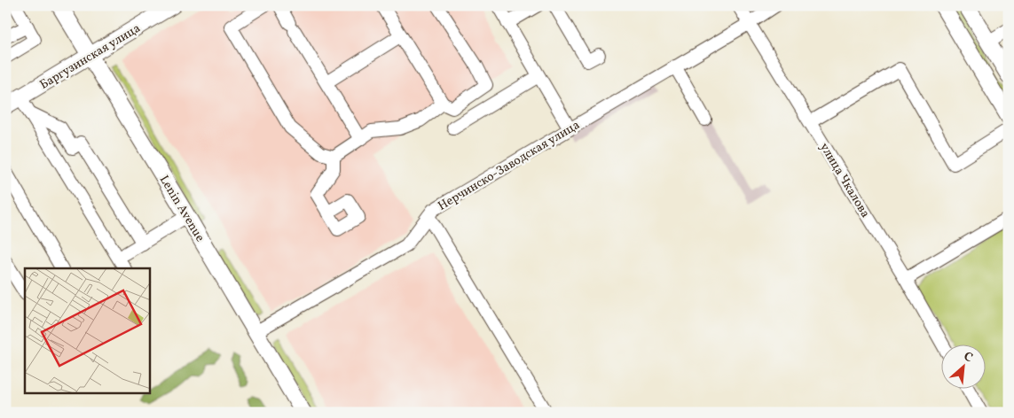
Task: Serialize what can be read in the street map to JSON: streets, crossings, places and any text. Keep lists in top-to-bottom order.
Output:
{
  "streets": {
    "main road": ["Баргузинская улица", "Lenin Avenue"],
    "street": ["Нерчинско-Заводская улица", "улица Чкалова"]
  },
  "crossings": [
    ["Баргузинская улица", "Lenin Avenue"],
    ["Нерчинско-Заводская улица", "улица Чкалова"],
    ["Нерчинско-Заводская улица", "Lenin Avenue"]
  ],
  "north": "top right"
}
